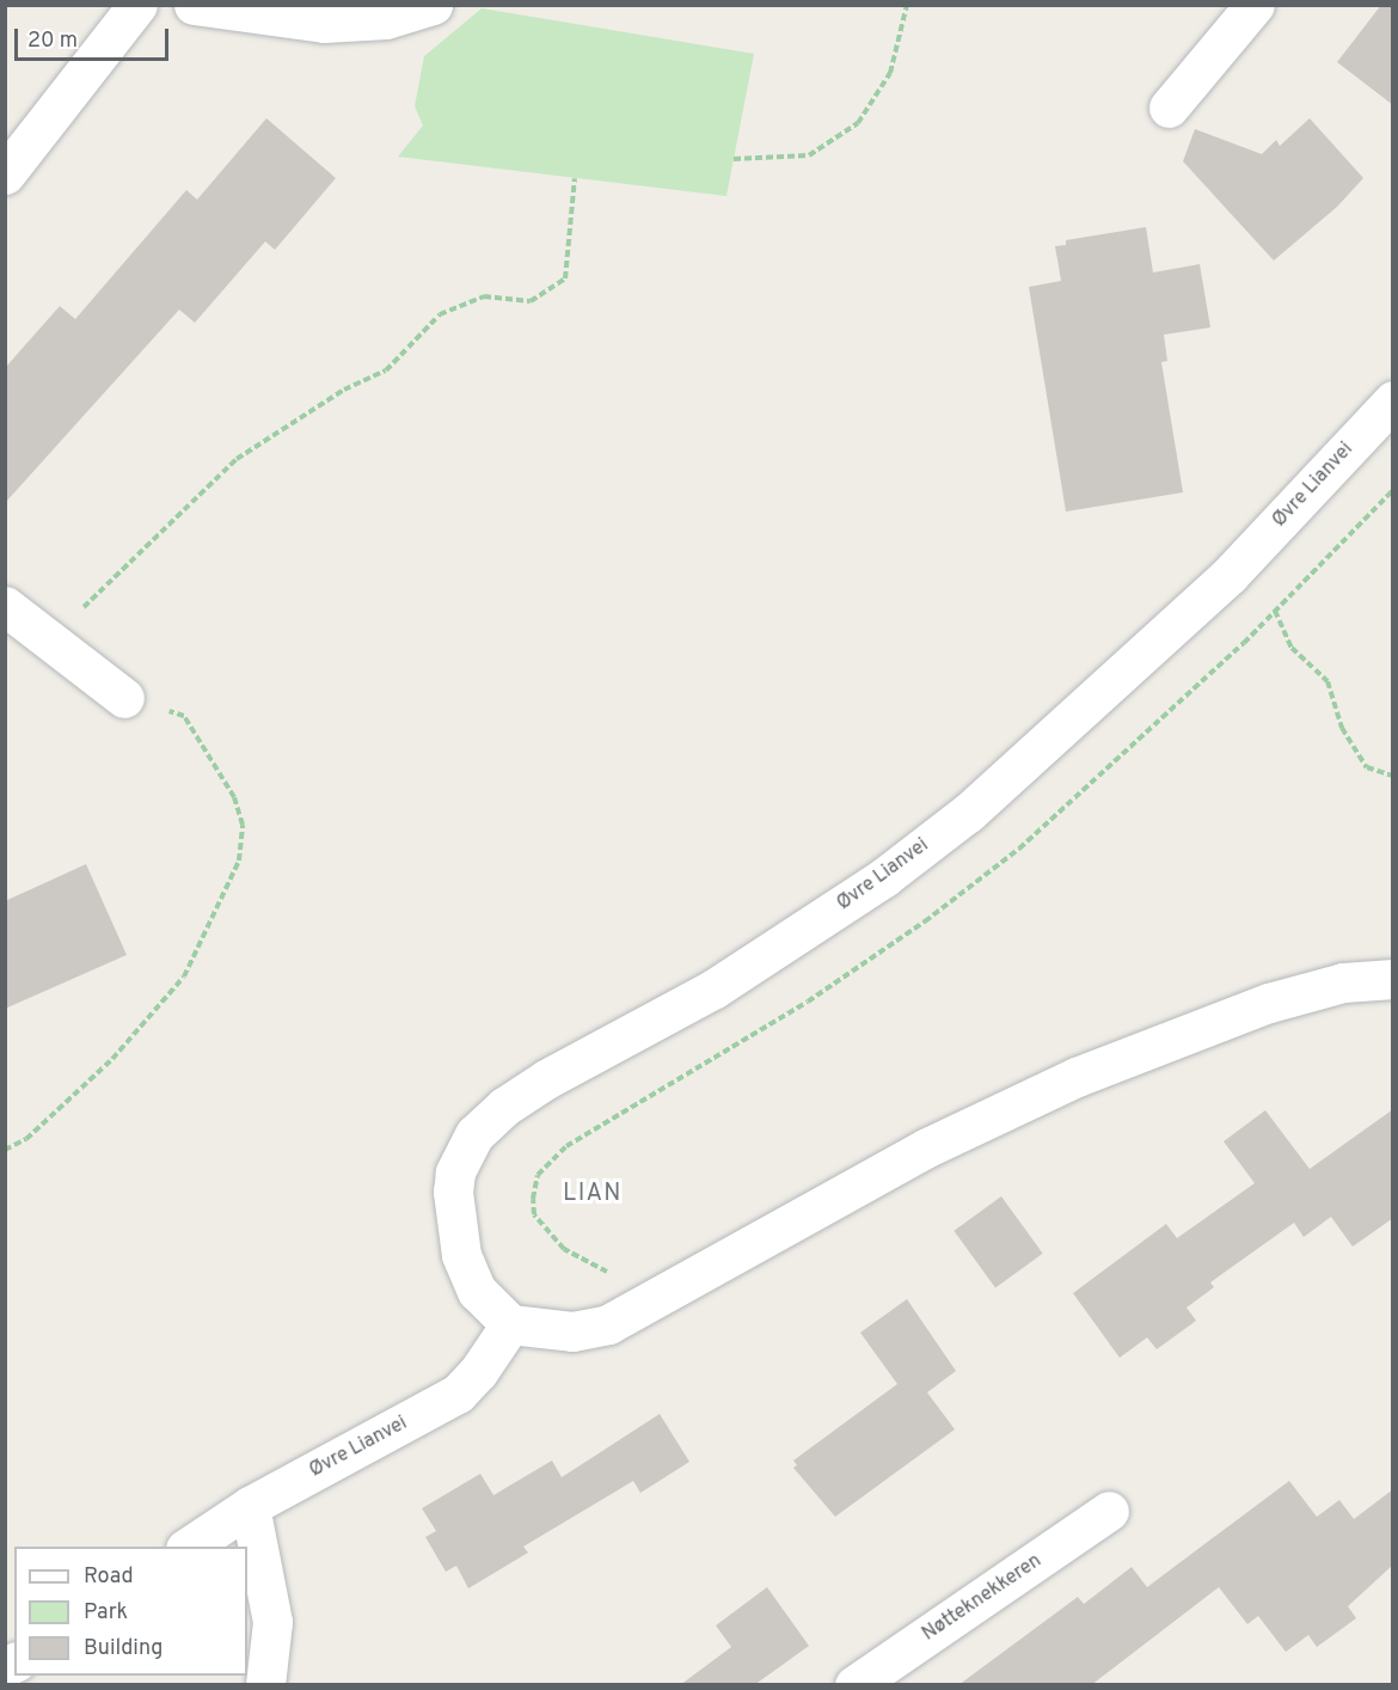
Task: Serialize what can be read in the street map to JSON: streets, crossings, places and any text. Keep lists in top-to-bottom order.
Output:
{
  "streets": {
    "street": ["Øvre Lianvei", "Nøtteknekkeren"]
  },
  "districts": ["LIAN"],
  "legend": ["Road", "Park", "Building"],
  "scale_bar": "20 m"
}
